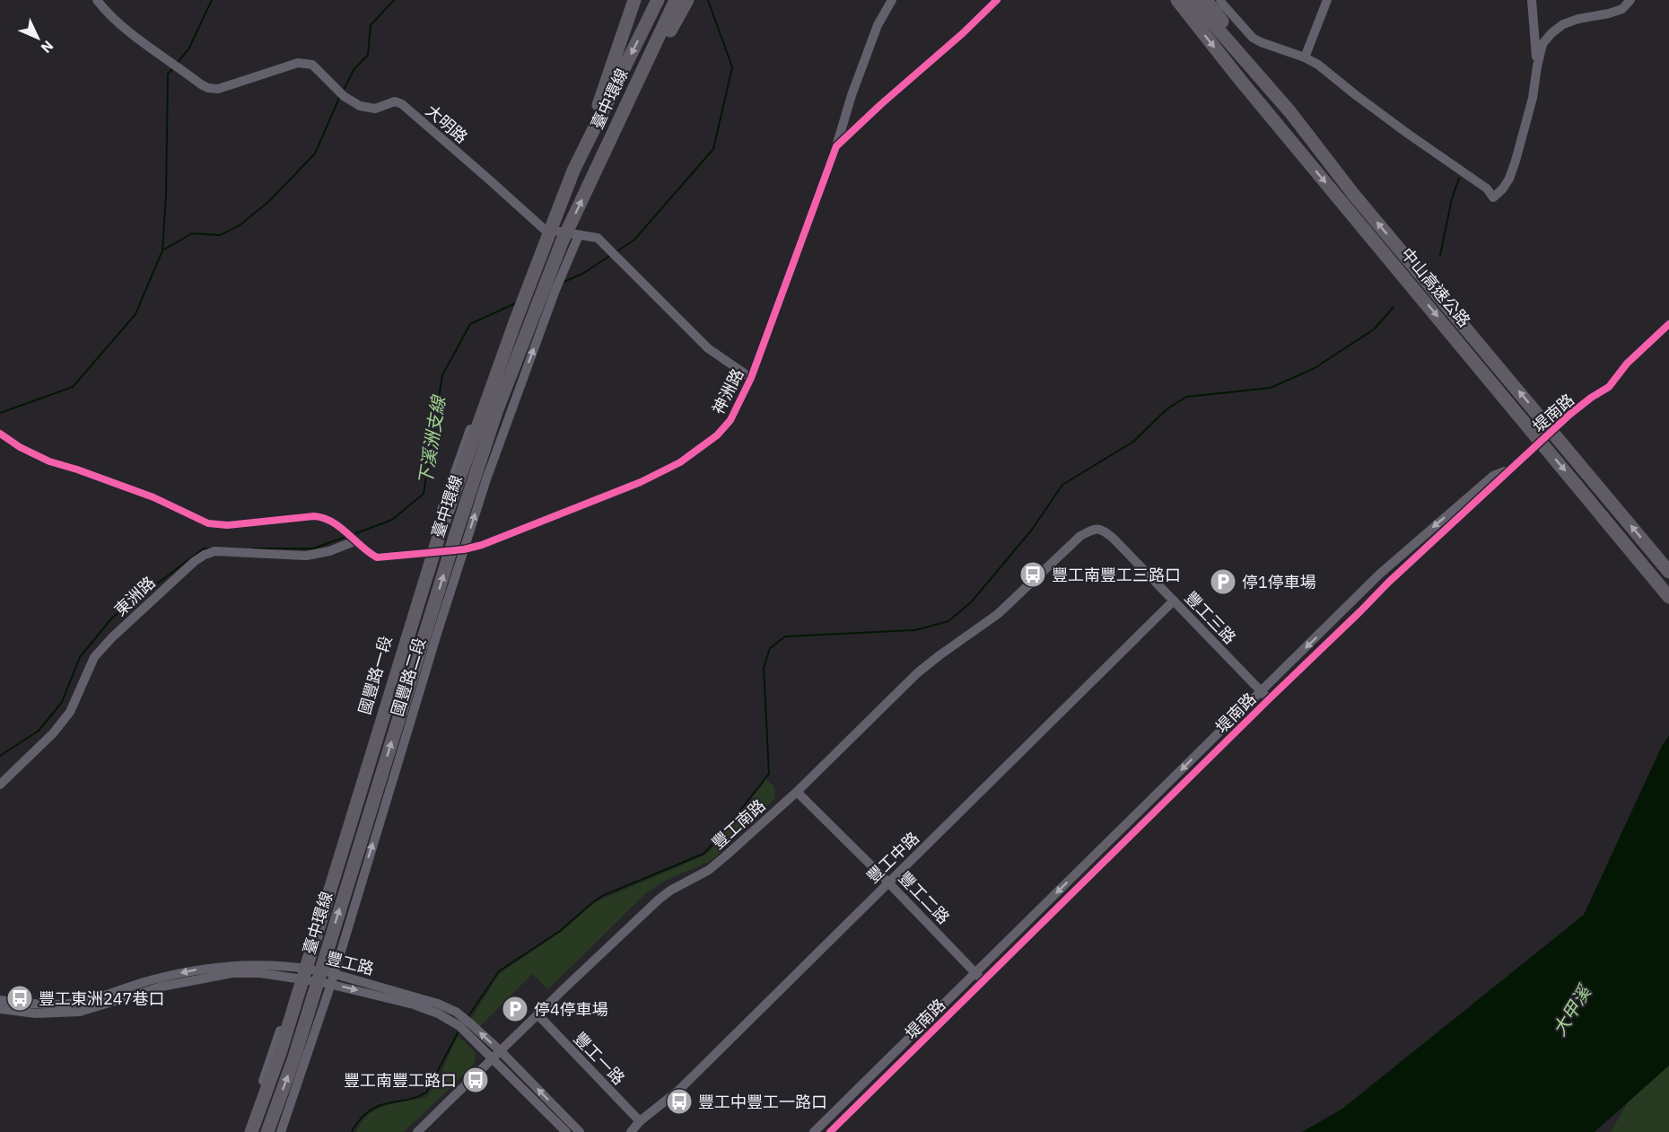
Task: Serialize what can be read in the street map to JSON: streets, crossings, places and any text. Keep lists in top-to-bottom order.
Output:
{
  "streets": {
    "highway": ["臺中環線", "中山高速公路"],
    "street": [
      "大明路",
      "神洲路",
      "堤南路",
      "東洲路",
      "豐工三路",
      "國豐路一段",
      "國豐路二段",
      "豐工南路",
      "豐工中路",
      "豐工二路",
      "豐工路",
      "豐工一路"
    ]
  },
  "crossings": [
    ["大明路", "國豐路一段"],
    ["神洲路", "東洲路"],
    ["神洲路", "國豐路一段"],
    ["神洲路", "國豐路二段"],
    ["堤南路", "豐工三路"],
    ["堤南路", "豐工二路"],
    ["豐工三路", "豐工南路"],
    ["豐工三路", "豐工中路"],
    ["國豐路一段", "豐工路"],
    ["國豐路二段", "豐工路"],
    ["豐工南路", "豐工二路"],
    ["豐工南路", "豐工路"],
    ["豐工南路", "豐工一路"],
    ["豐工中路", "豐工二路"],
    ["豐工中路", "豐工一路"]
  ],
  "one_way": ["國豐路二段"],
  "water": ["下溪洲支線", "大甲溪"],
  "places": {
    "bus stop": [
      "豐工南豐工三路口",
      "豐工東洲247巷口",
      "豐工南豐工路口",
      "豐工中豐工一路口"
    ],
    "parking": ["停1停車場", "停4停車場"]
  },
  "north": "bottom right"
}
